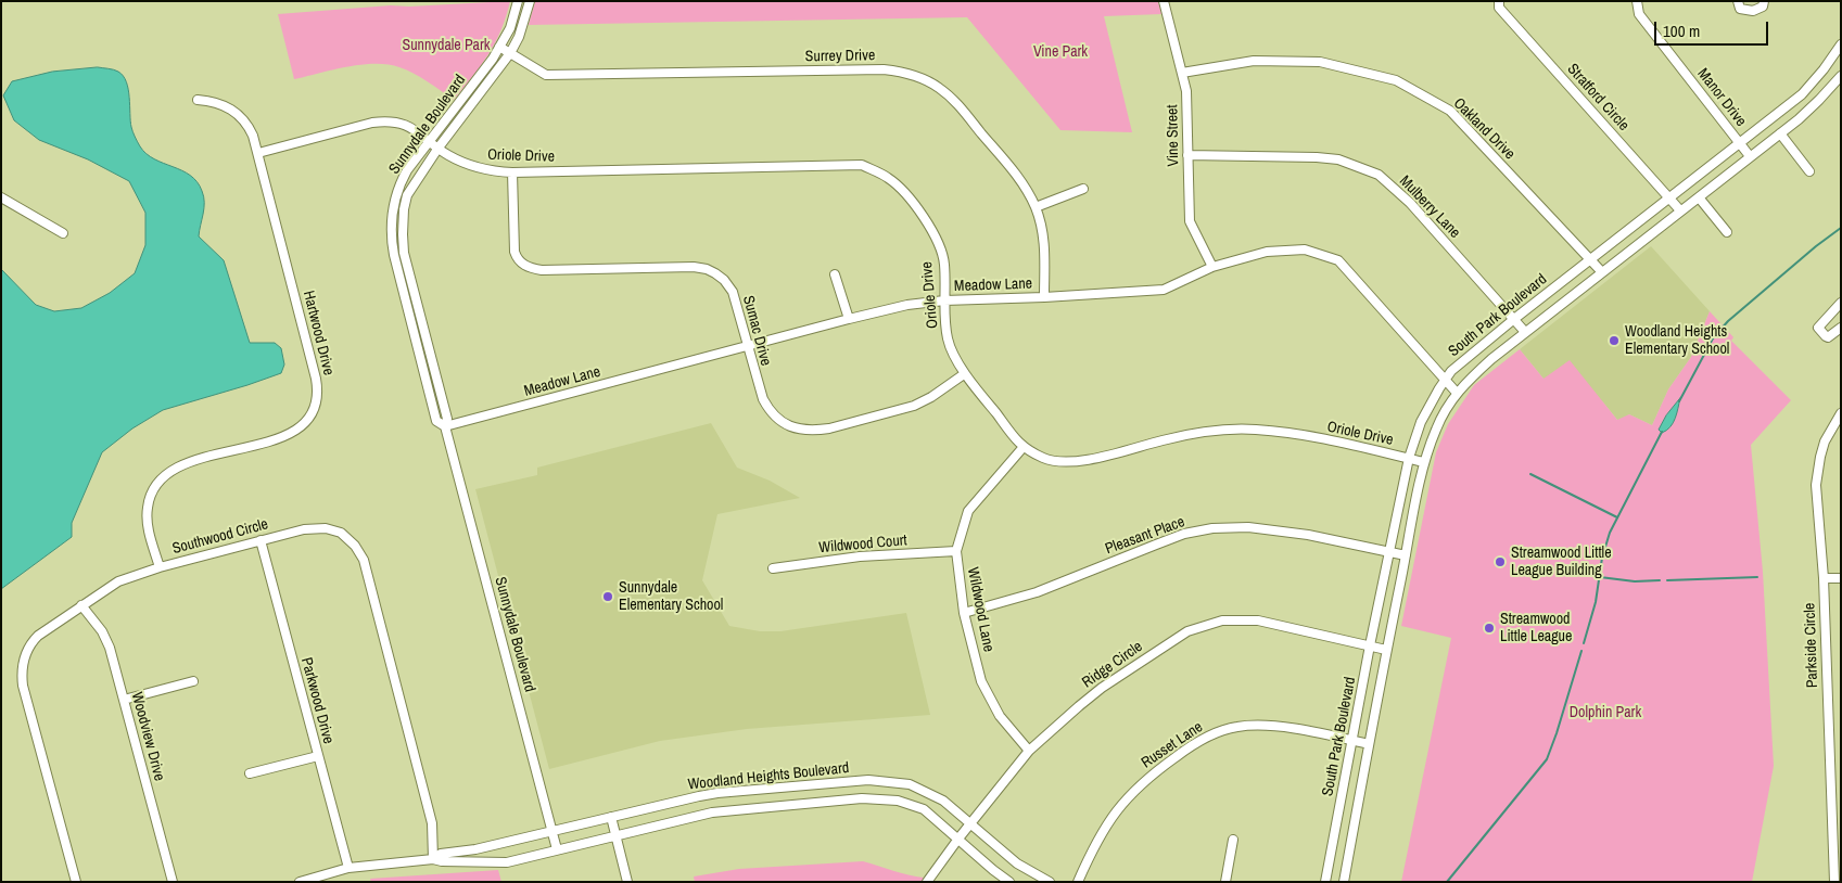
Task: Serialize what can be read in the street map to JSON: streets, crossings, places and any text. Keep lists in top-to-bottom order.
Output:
{
  "streets": {
    "street": [
      "Surrey Drive",
      "Stratford Circle",
      "Manor Drive",
      "Sunnydale Boulevard",
      "Oakland Drive",
      "Vine Street",
      "Oriole Drive",
      "Mulberry Lane",
      "Meadow Lane",
      "South Park Boulevard",
      "Sumac Drive",
      "Hartwood Drive",
      "Pleasant Place",
      "Southwood Circle",
      "Wildwood Court",
      "Wildwood Lane",
      "Parkside Circle",
      "Ridge Circle",
      "Parkwood Drive",
      "Woodview Drive",
      "Russet Lane",
      "Woodland Heights Boulevard"
    ]
  },
  "crossings": [
    ["Surrey Drive", "Sunnydale Boulevard"],
    ["Surrey Drive", "Meadow Lane"],
    ["Stratford Circle", "South Park Boulevard"],
    ["Manor Drive", "South Park Boulevard"],
    ["Sunnydale Boulevard", "Oriole Drive"],
    ["Sunnydale Boulevard", "Meadow Lane"],
    ["Sunnydale Boulevard", "Woodland Heights Boulevard"],
    ["Oakland Drive", "Vine Street"],
    ["Oakland Drive", "South Park Boulevard"],
    ["Vine Street", "Mulberry Lane"],
    ["Vine Street", "Meadow Lane"],
    ["Oriole Drive", "Meadow Lane"],
    ["Oriole Drive", "South Park Boulevard"],
    ["Oriole Drive", "Sumac Drive"],
    ["Oriole Drive", "Hartwood Drive"],
    ["Oriole Drive", "Wildwood Lane"],
    ["Mulberry Lane", "South Park Boulevard"],
    ["Meadow Lane", "South Park Boulevard"],
    ["Meadow Lane", "Sumac Drive"],
    ["South Park Boulevard", "Pleasant Place"],
    ["South Park Boulevard", "Ridge Circle"],
    ["South Park Boulevard", "Russet Lane"],
    ["Hartwood Drive", "Southwood Circle"],
    ["Pleasant Place", "Wildwood Lane"],
    ["Southwood Circle", "Parkwood Drive"],
    ["Southwood Circle", "Woodview Drive"],
    ["Southwood Circle", "Woodland Heights Boulevard"],
    ["Wildwood Court", "Wildwood Lane"],
    ["Wildwood Lane", "Ridge Circle"],
    ["Ridge Circle", "Woodland Heights Boulevard"],
    ["Parkwood Drive", "Woodland Heights Boulevard"]
  ],
  "parks": ["Sunnydale Park", "Vine Park", "Dolphin Park"],
  "places": [
    "Woodland Heights Elementary School",
    "Streamwood Little League Building",
    "Sunnydale Elementary School",
    "Streamwood Little League"
  ],
  "scale_bar": "100 m"
}
